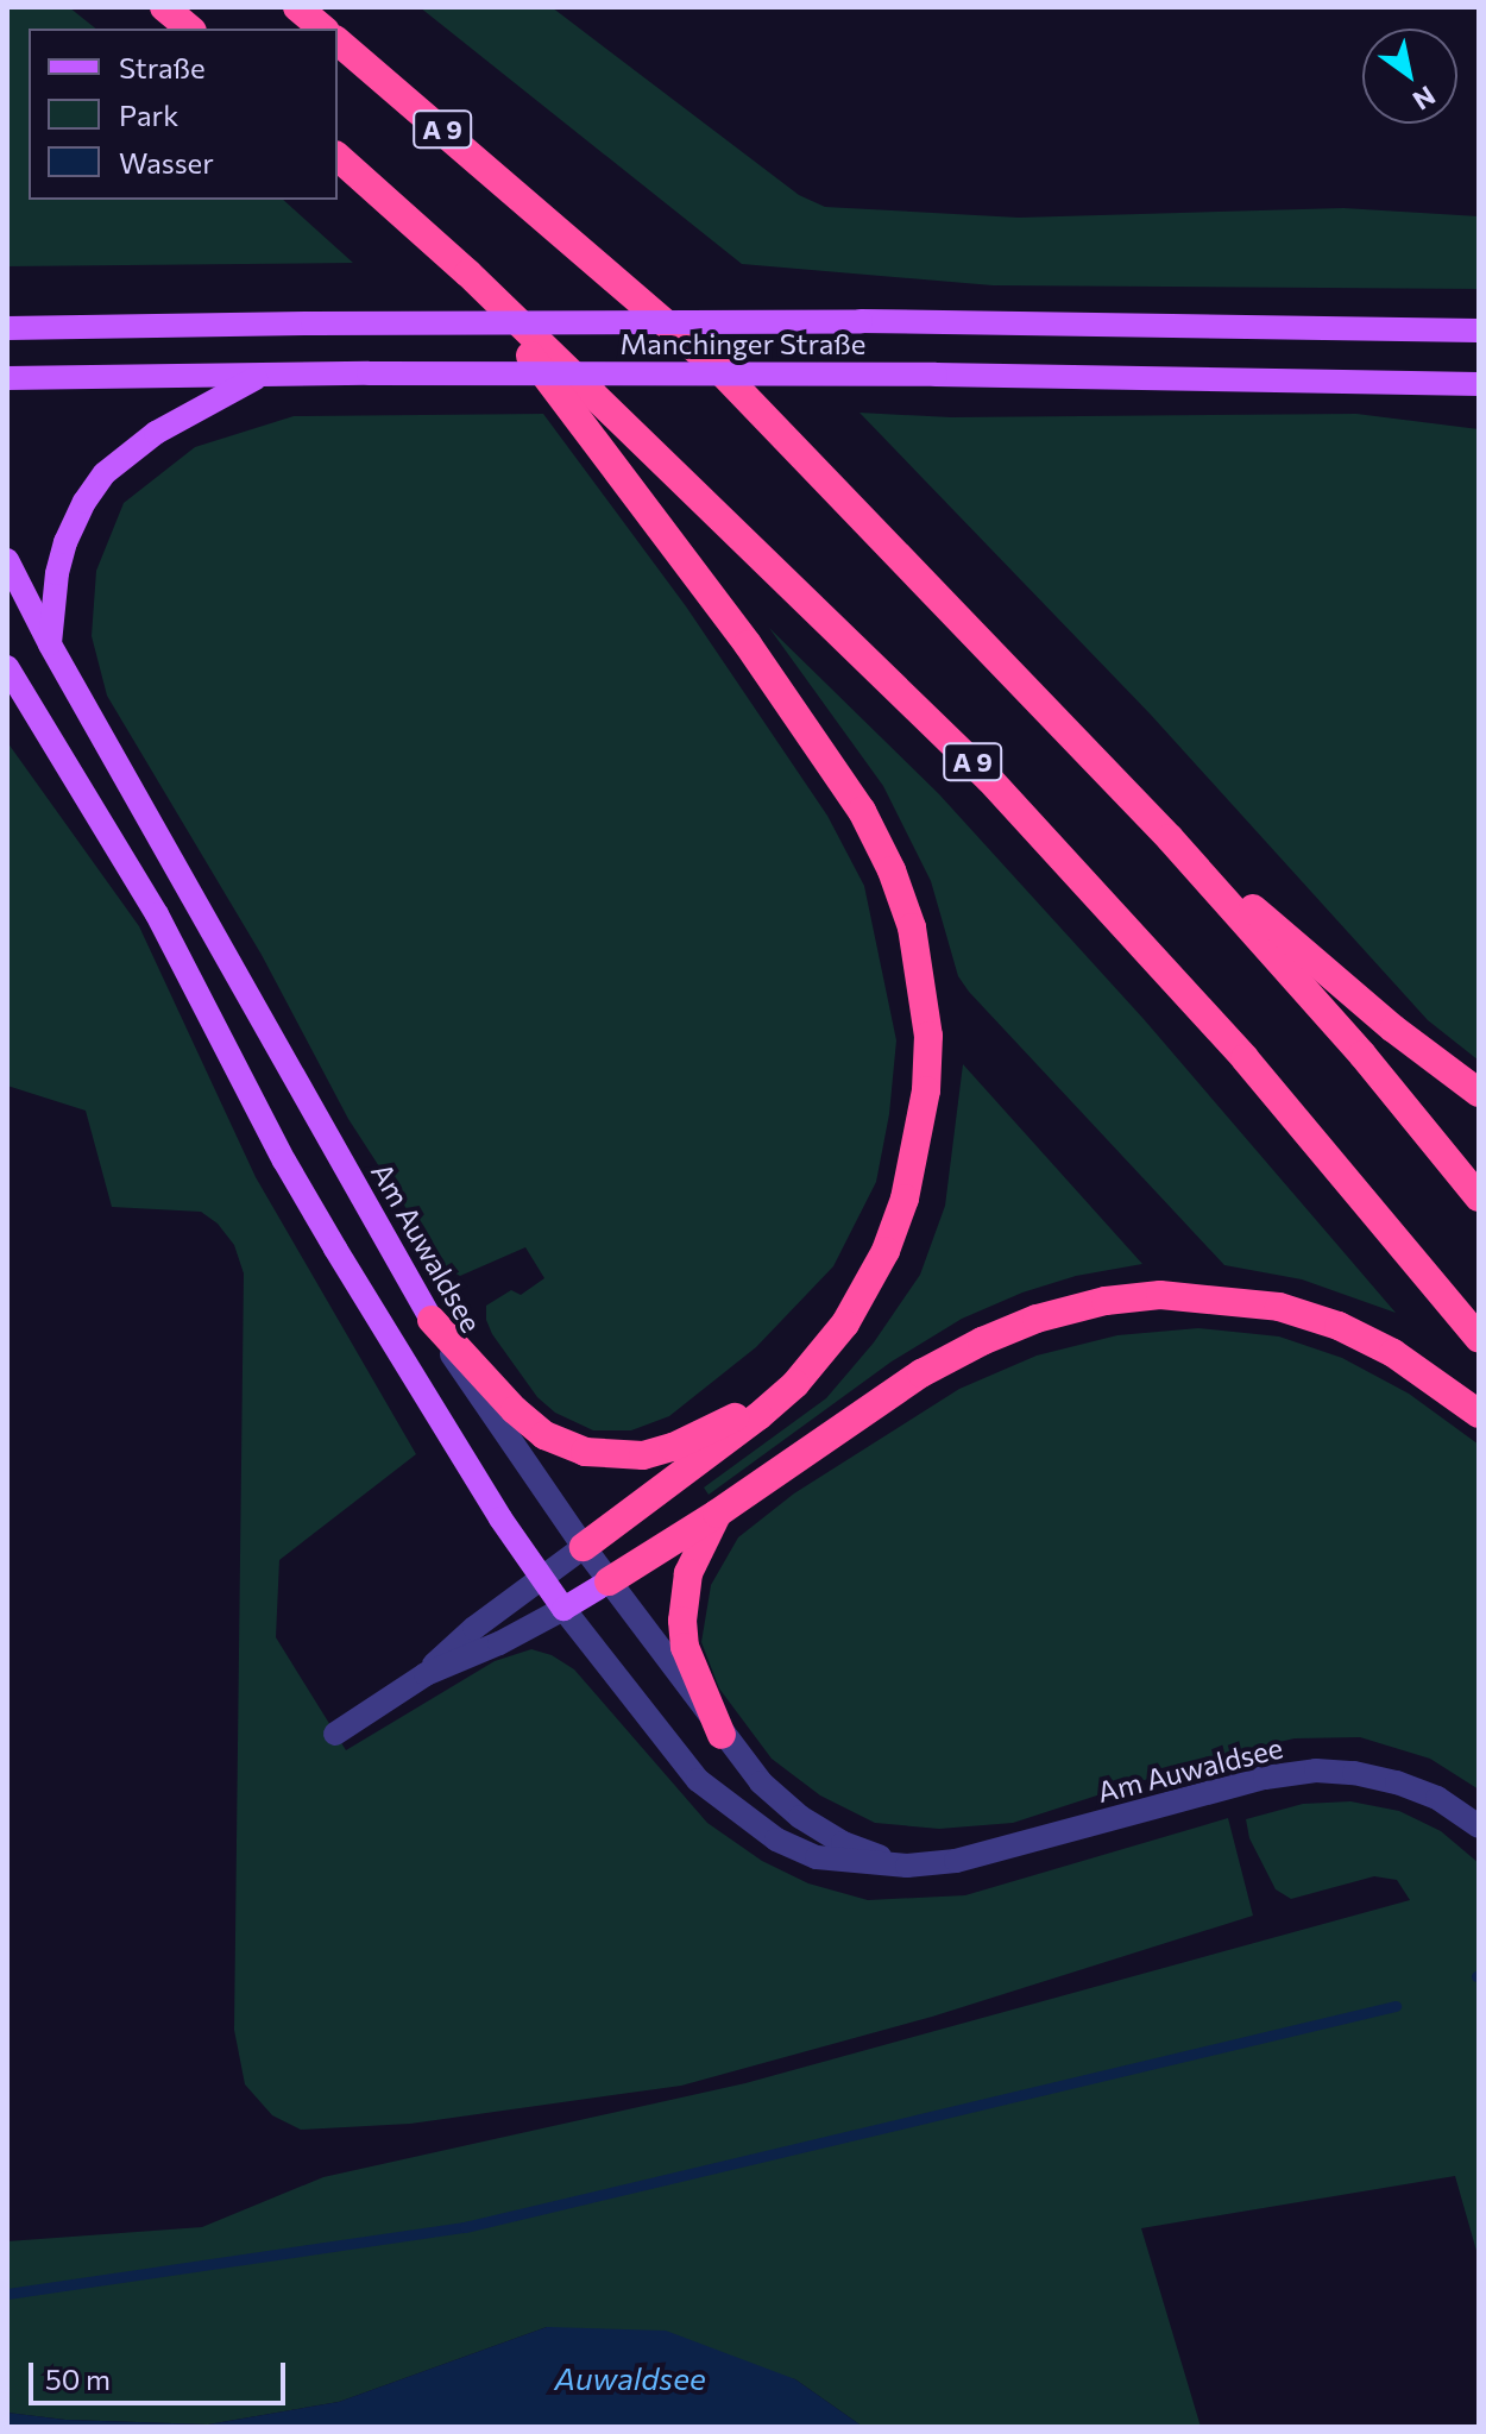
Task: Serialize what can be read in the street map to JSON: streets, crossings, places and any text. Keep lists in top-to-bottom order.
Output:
{
  "streets": {
    "highway": ["A 9"],
    "main road": ["Manchinger Straße", "Am Auwaldsee"]
  },
  "water": ["Auwaldsee"],
  "legend": ["Straße", "Park", "Wasser"],
  "scale_bar": "50 m",
  "north": "bottom right"
}
